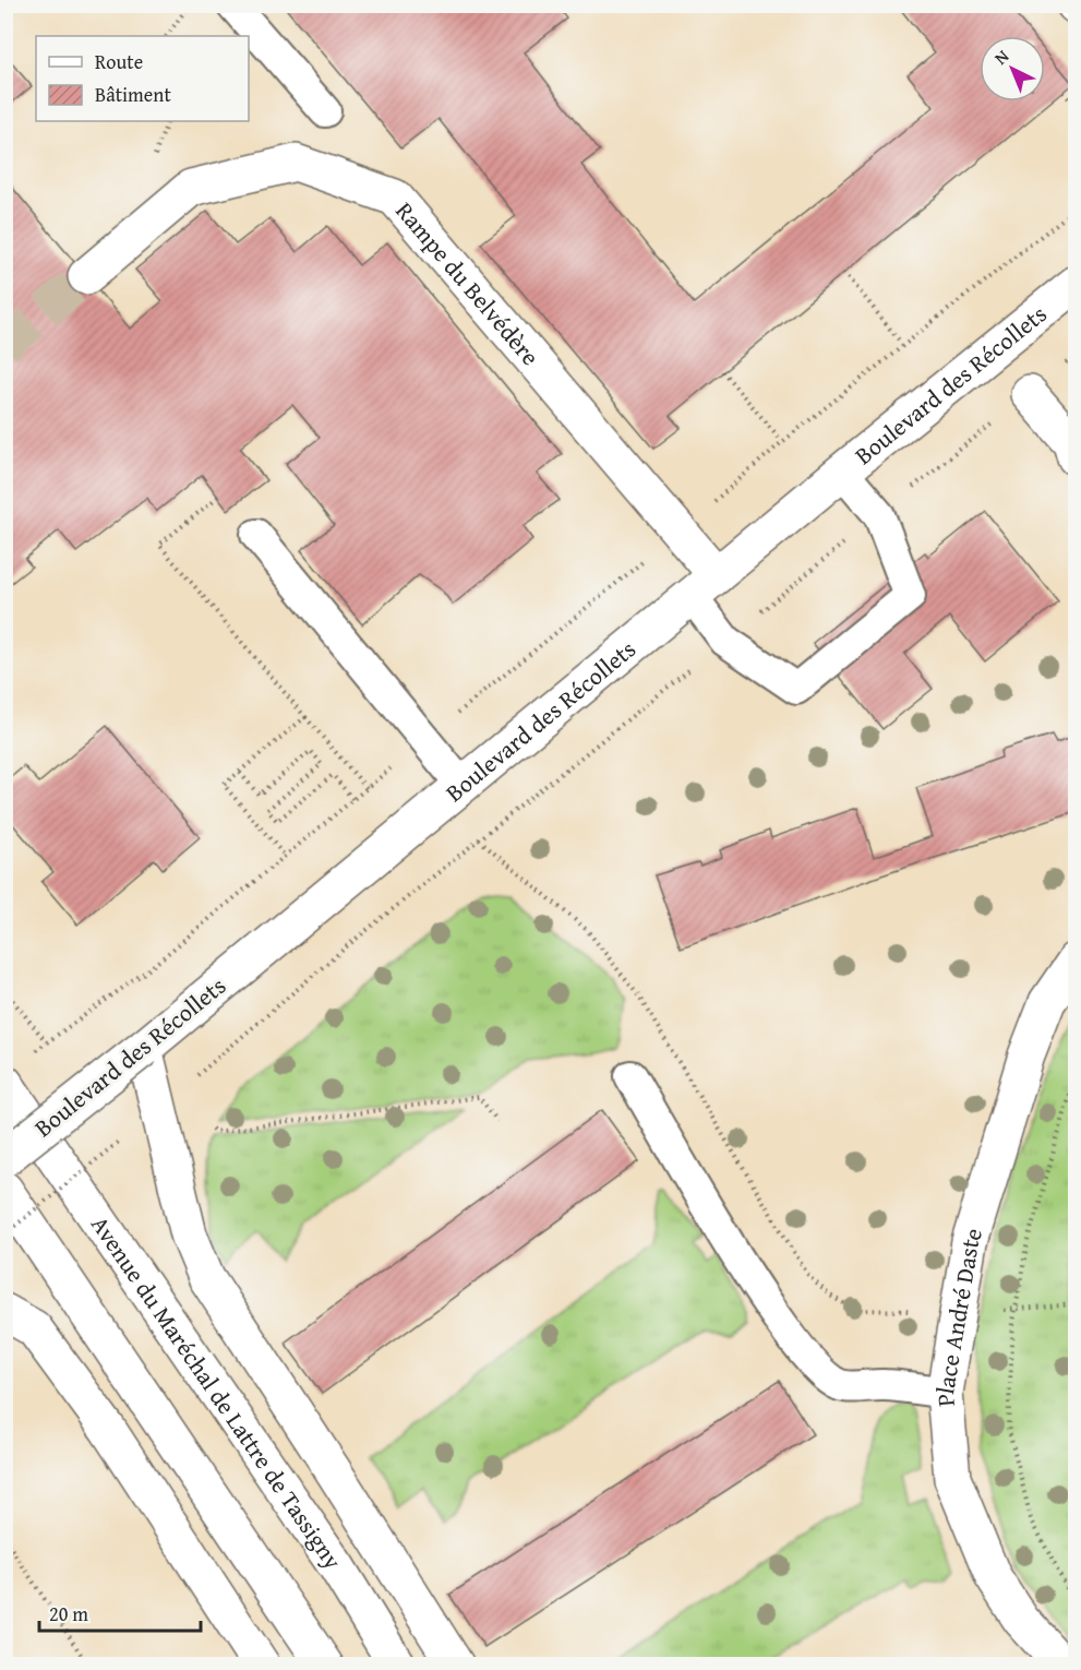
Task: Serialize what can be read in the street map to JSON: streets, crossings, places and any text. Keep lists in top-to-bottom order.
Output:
{
  "streets": {
    "main road": [
      "Rampe du Belvédère",
      "Boulevard des Récollets",
      "Place André Daste",
      "Avenue du Maréchal de Lattre de Tassigny"
    ]
  },
  "crossings": [
    ["Rampe du Belvédère", "Boulevard des Récollets"]
  ],
  "legend": ["Route", "Bâtiment"],
  "scale_bar": "20 m",
  "north": "top left"
}
